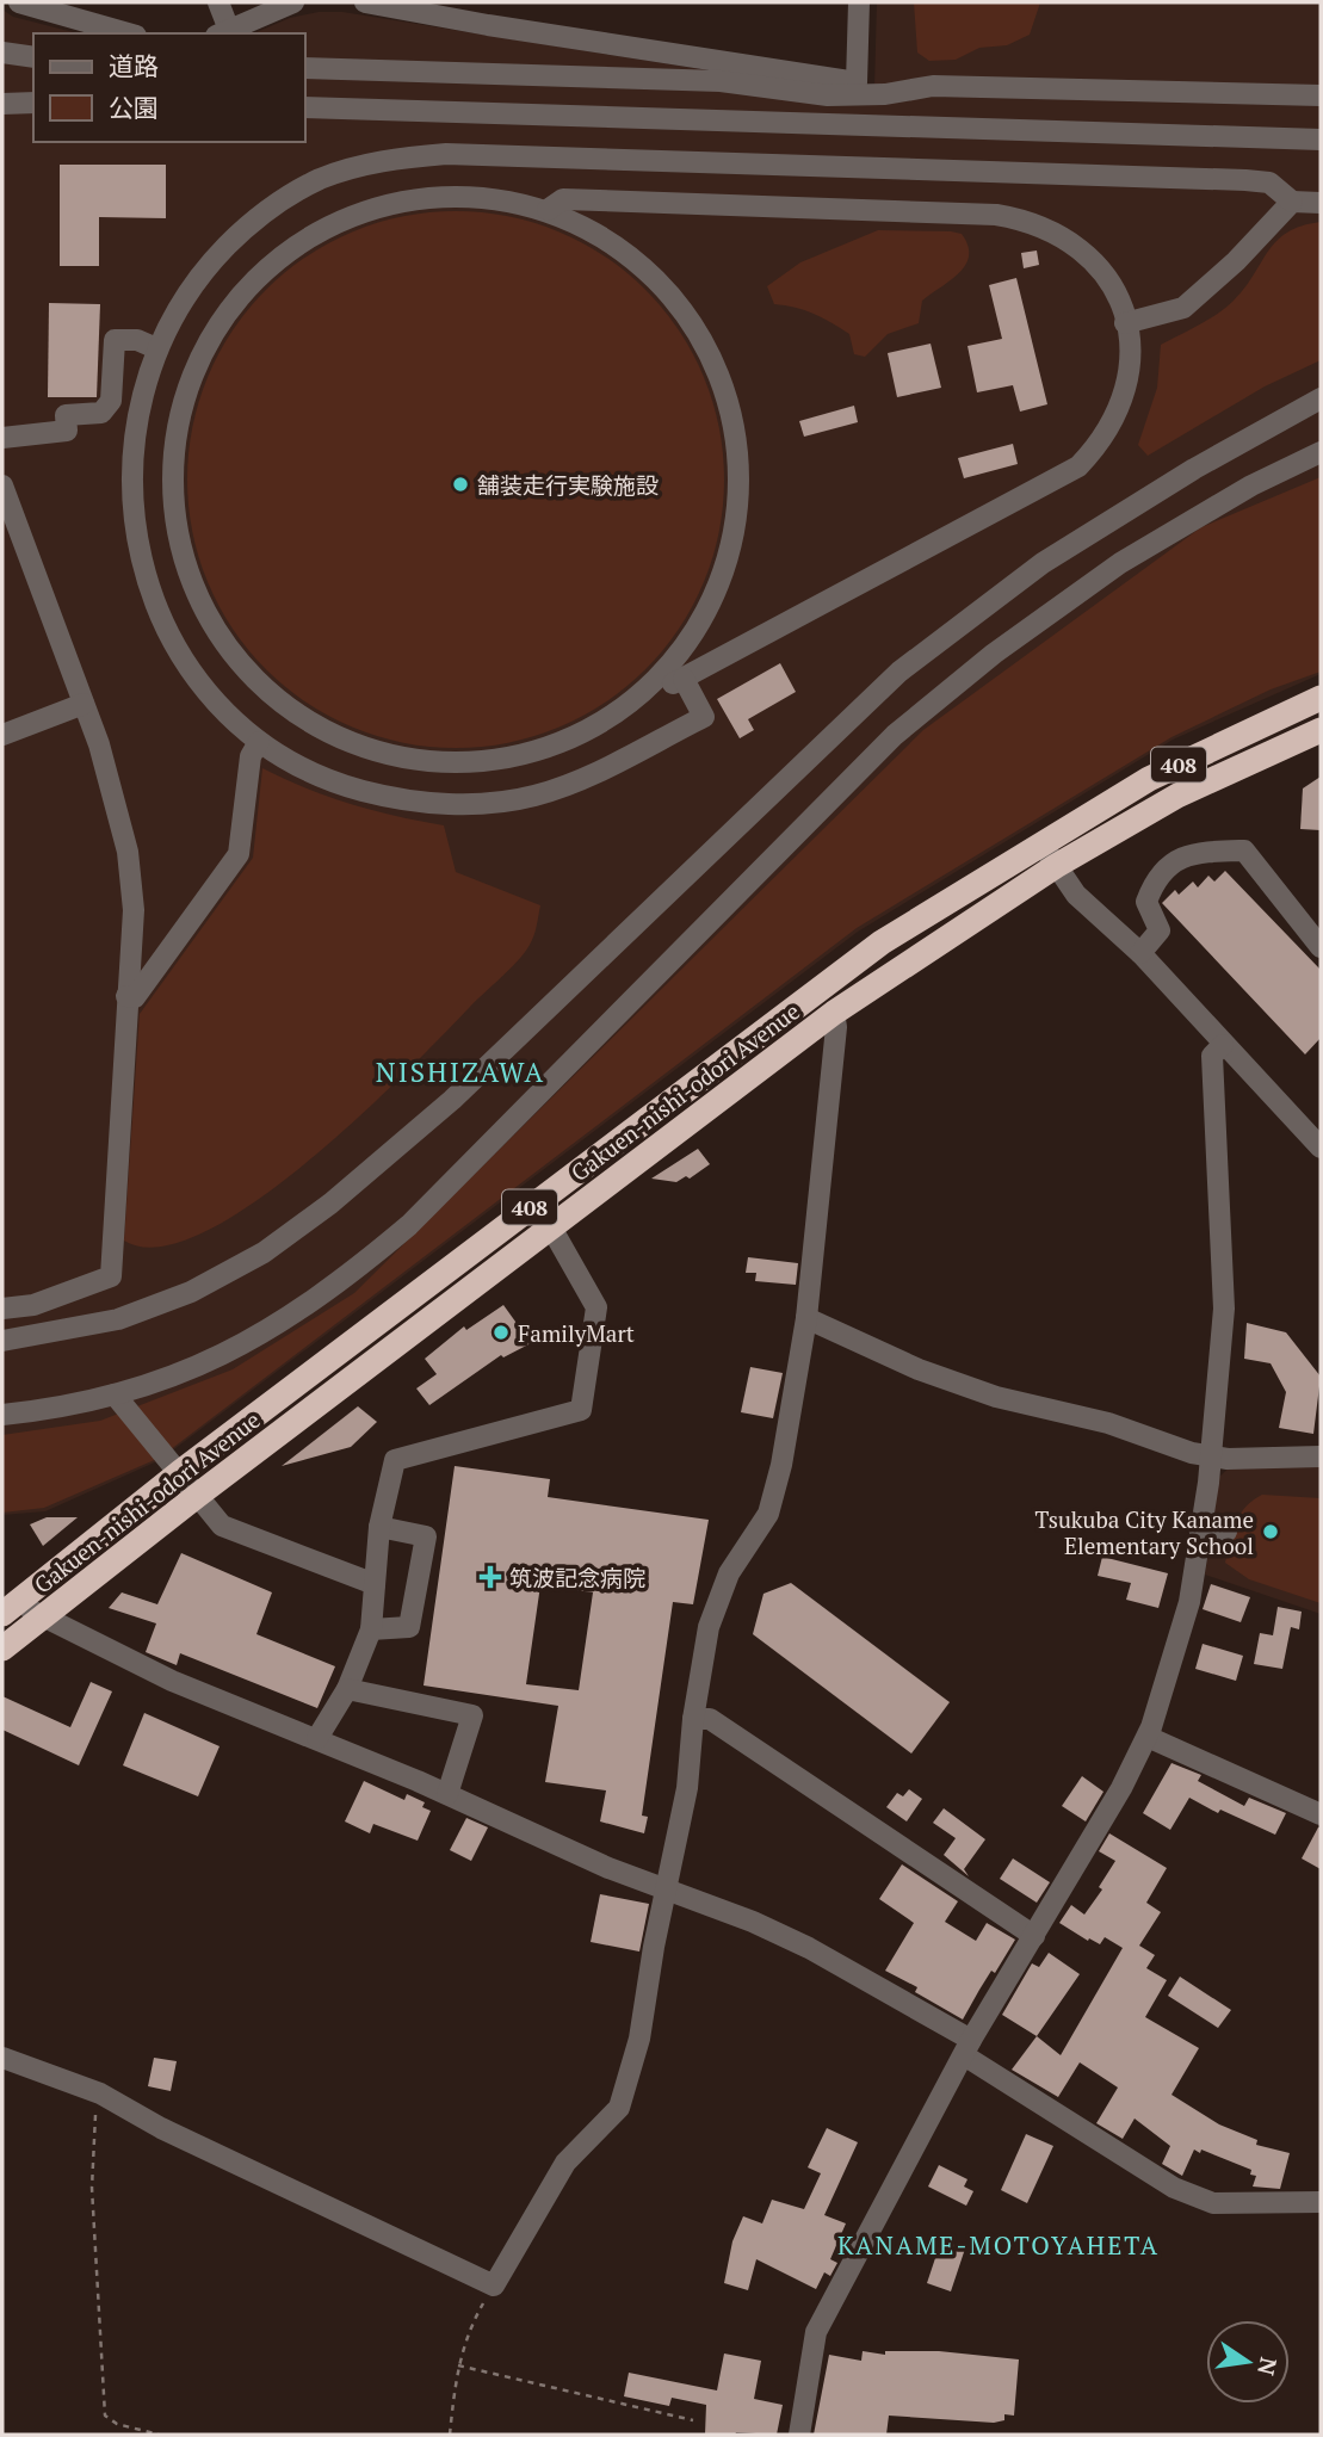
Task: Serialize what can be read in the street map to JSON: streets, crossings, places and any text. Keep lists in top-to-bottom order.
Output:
{
  "streets": {
    "highway": ["408", "Gakuen-nishi-odori Avenue"]
  },
  "districts": ["NISHIZAWA", "KANAME-MOTOYAHETA"],
  "places": {
    "other": ["舗装走行実験施設", "FamilyMart", "Tsukuba City Kaname Elementary School"],
    "health": ["筑波記念病院"]
  },
  "legend": ["道路", "公園"],
  "north": "right"
}
